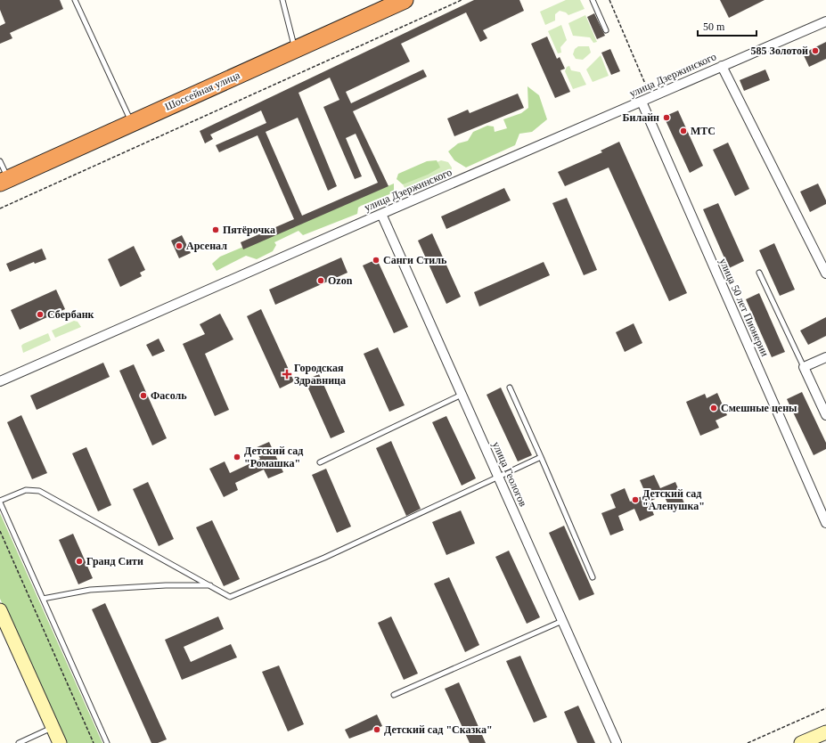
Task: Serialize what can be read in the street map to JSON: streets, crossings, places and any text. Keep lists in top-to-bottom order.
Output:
{
  "streets": {
    "highway": ["Шоссейная улица"],
    "street": ["улица Дзержинского", "улица 50 лет Пионерии", "улица Геологов"]
  },
  "crossings": [
    ["улица Дзержинского", "улица 50 лет Пионерии"],
    ["улица Дзержинского", "улица Геологов"]
  ],
  "places": {
    "other": [
      "585 Золотой",
      "Билайн",
      "МТС",
      "Пятёрочка",
      "Арсенал",
      "Санги Стиль",
      "Ozon",
      "Сбербанк",
      "Фасоль",
      "Смешные цены",
      "Детский сад \"Ромашка\"",
      "Детский сад \"Аленушка\"",
      "Гранд Сити",
      "Детский сад \"Сказка\""
    ],
    "health": ["Городская Здравница"]
  },
  "scale_bar": "50 m"
}
